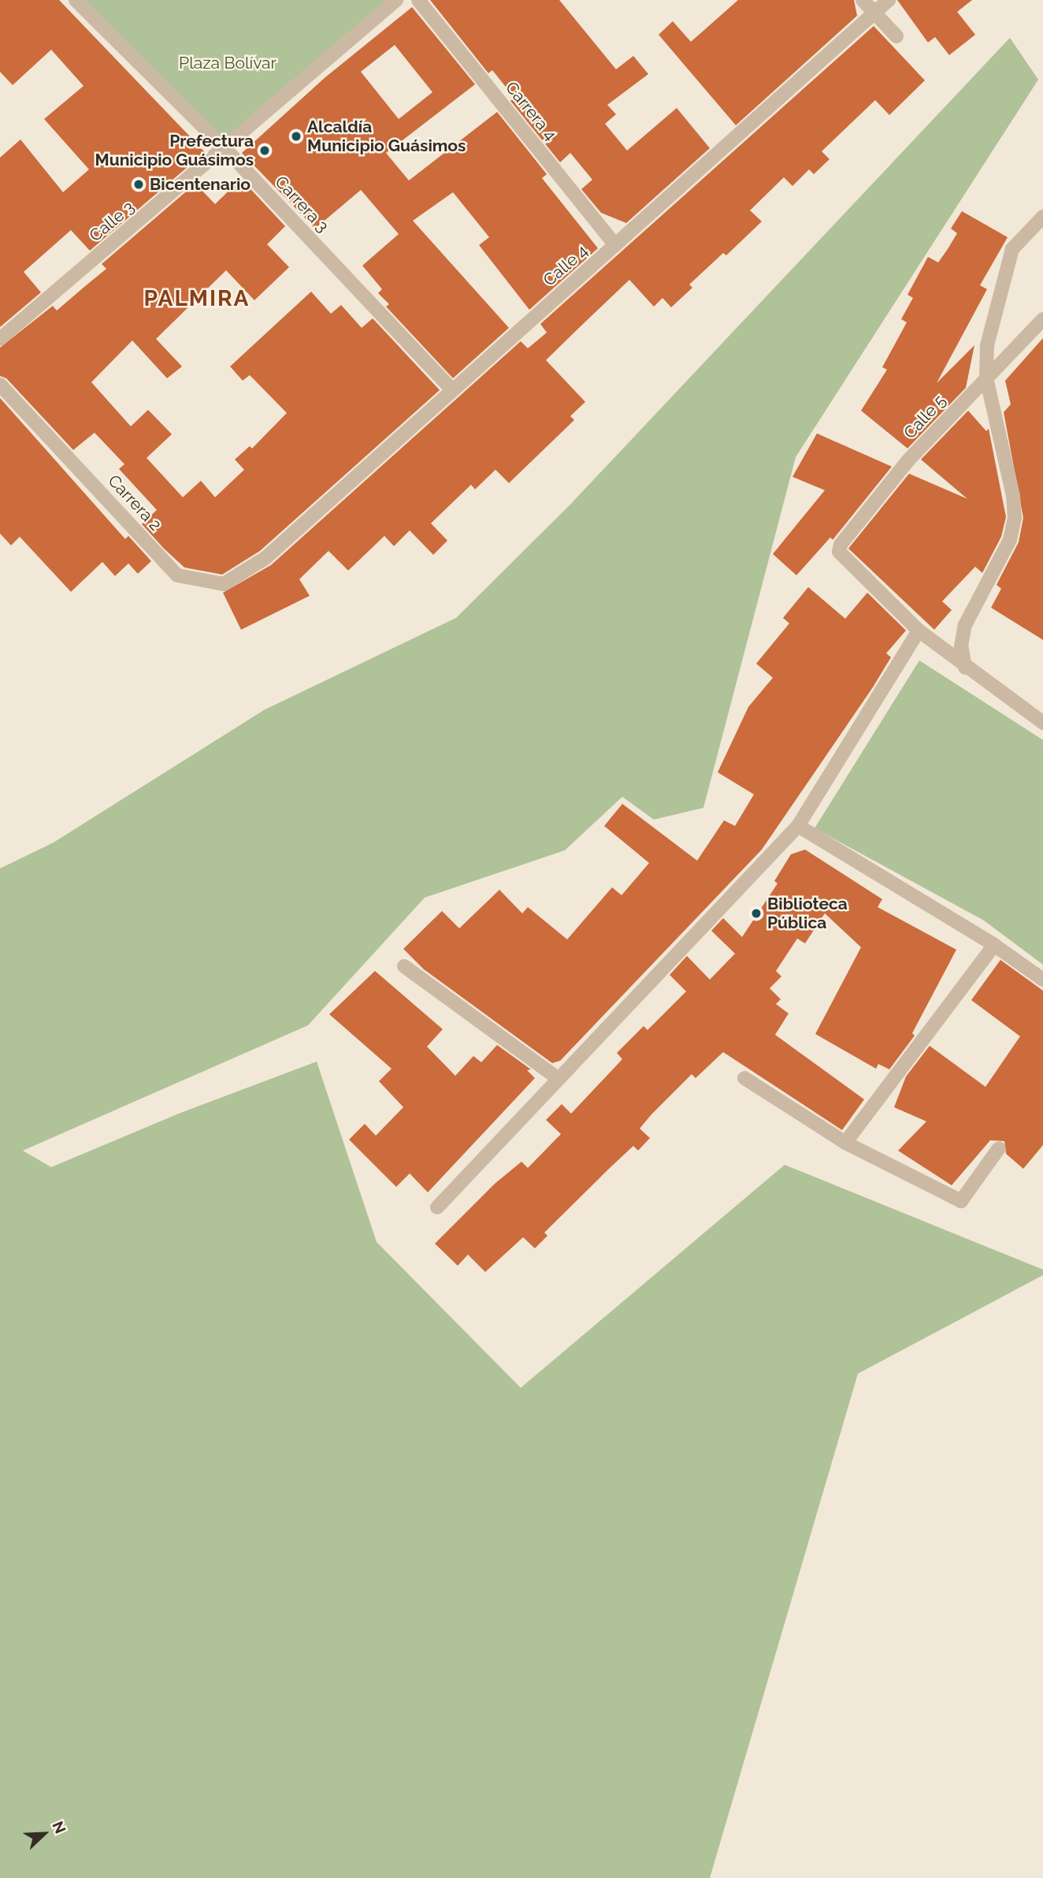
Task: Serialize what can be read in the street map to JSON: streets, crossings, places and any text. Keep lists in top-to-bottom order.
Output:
{
  "streets": {
    "street": [
      "Carrera 4",
      "Carrera 3",
      "Calle 3",
      "Calle 4",
      "Calle 5",
      "Carrera 2"
    ]
  },
  "crossings": [
    ["Carrera 4", "Calle 4"],
    ["Carrera 3", "Calle 3"],
    ["Carrera 3", "Calle 4"],
    ["Calle 4", "Carrera 2"]
  ],
  "districts": ["PALMIRA"],
  "parks": ["Plaza Bolívar"],
  "places": [
    "Alcaldía Municipio Guásimos",
    "Prefectura Municipio Guásimos",
    "Bicentenario",
    "Biblioteca Pública"
  ],
  "north": "top right"
}
